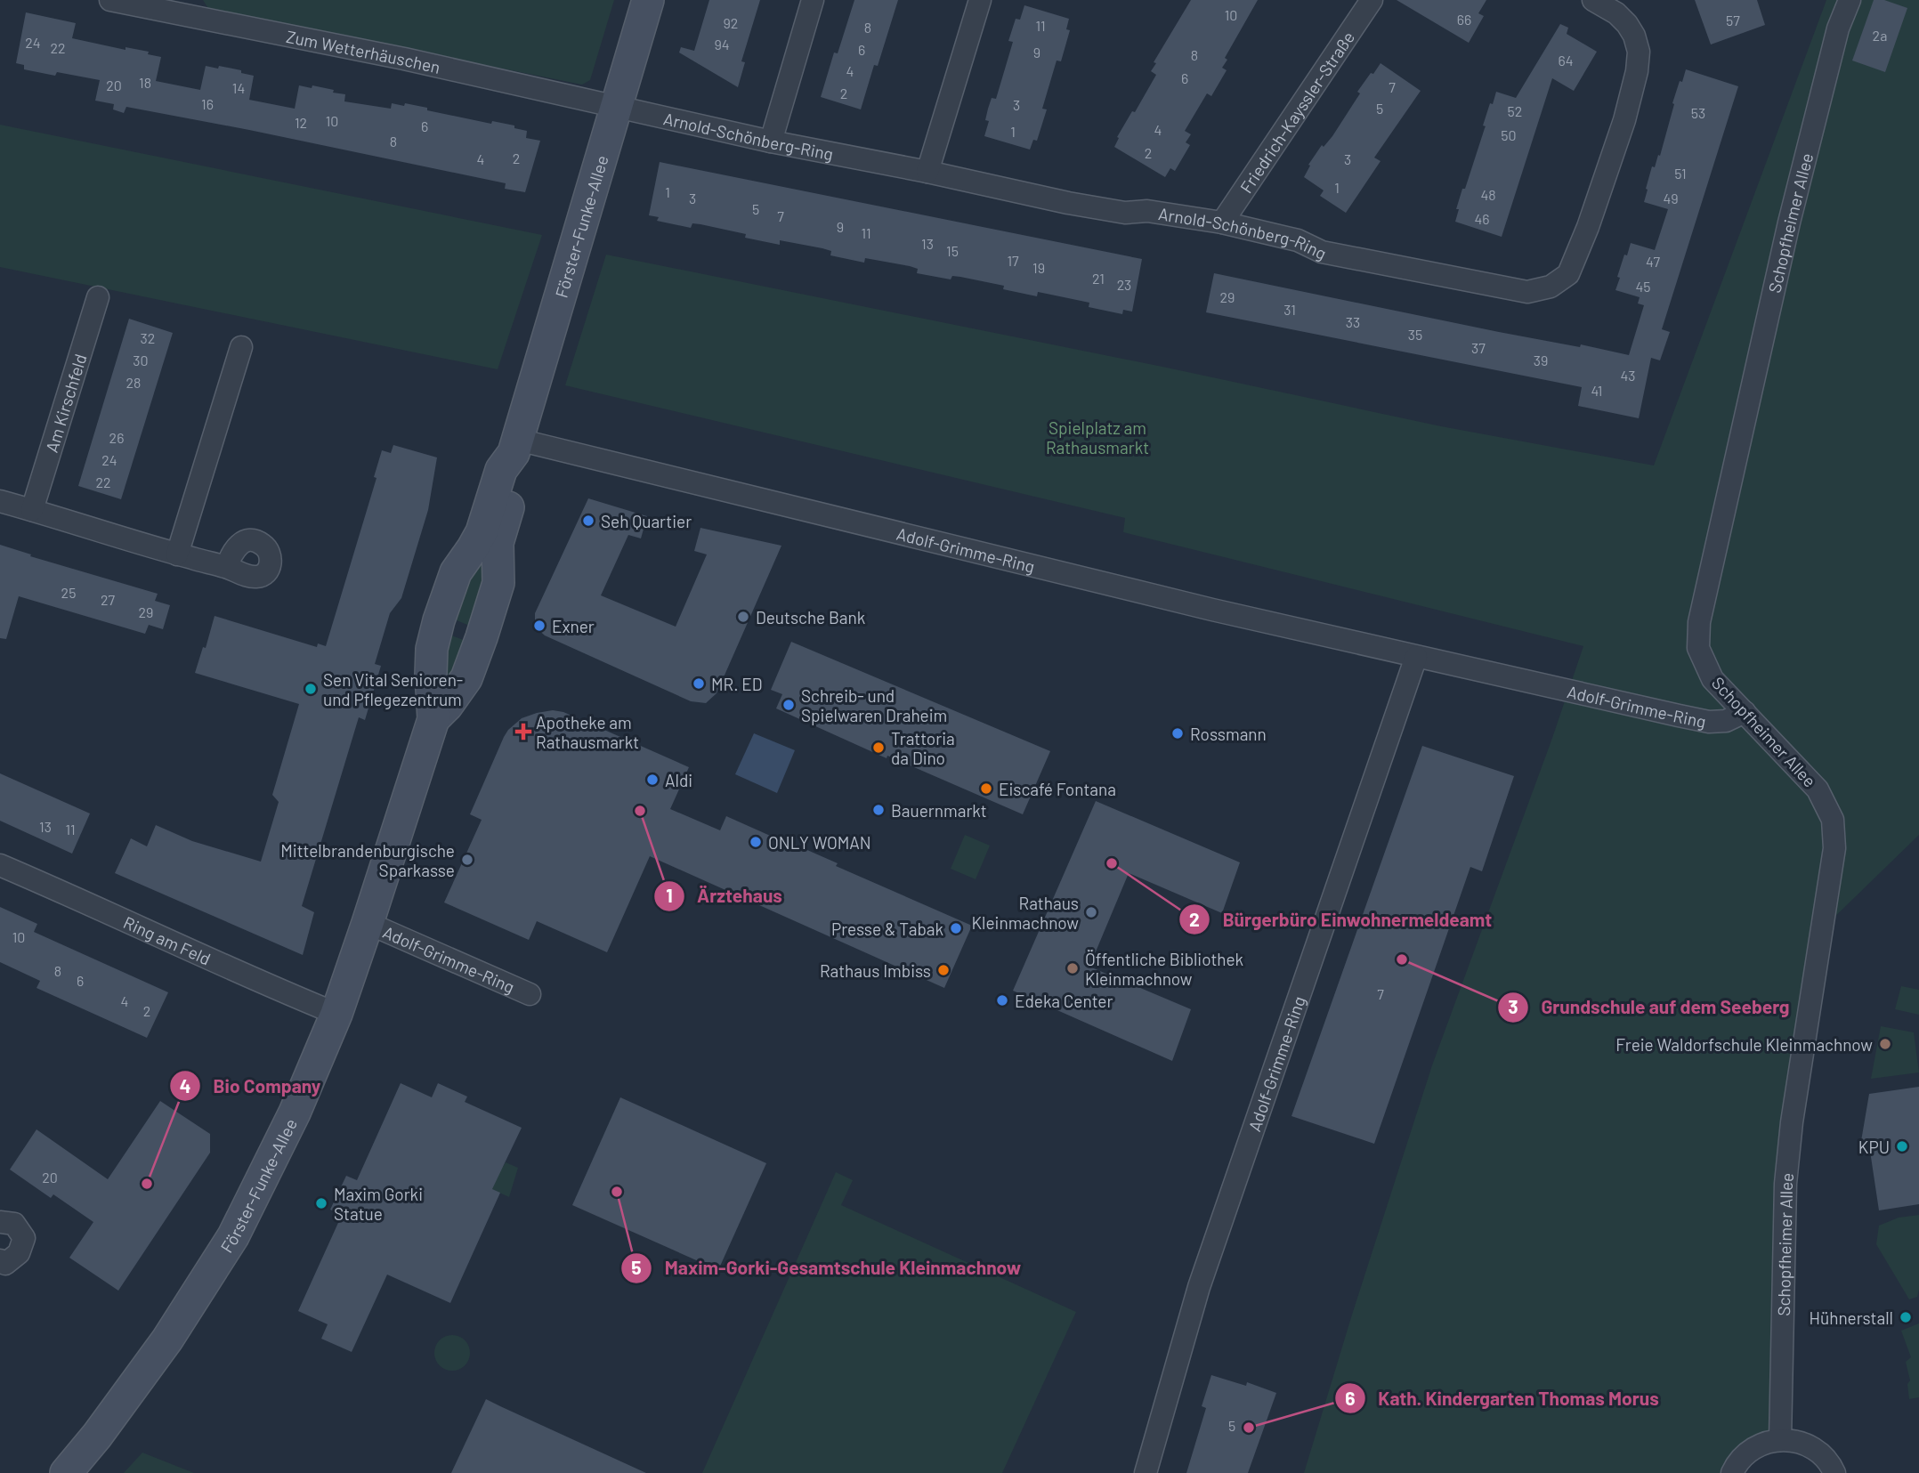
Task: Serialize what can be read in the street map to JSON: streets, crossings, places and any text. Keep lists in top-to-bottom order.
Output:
{
  "streets": {
    "street": [
      "Zum Wetterhäuschen",
      "Friedrich-Kayssler-Straße",
      "Arnold-Schönberg-Ring",
      "Schopfheimer Allee",
      "Förster-Funke-Allee",
      "Am Kirschfeld",
      "Adolf-Grimme-Ring",
      "Ring am Feld"
    ]
  },
  "crossings": [
    ["Zum Wetterhäuschen", "Arnold-Schönberg-Ring"],
    ["Zum Wetterhäuschen", "Förster-Funke-Allee"],
    ["Friedrich-Kayssler-Straße", "Arnold-Schönberg-Ring"],
    ["Arnold-Schönberg-Ring", "Förster-Funke-Allee"],
    ["Schopfheimer Allee", "Adolf-Grimme-Ring"],
    ["Förster-Funke-Allee", "Adolf-Grimme-Ring"],
    ["Förster-Funke-Allee", "Ring am Feld"]
  ],
  "parks": ["Spielplatz am Rathausmarkt"],
  "places": {
    "other": [
      "Seh Quartier",
      "Deutsche Bank",
      "Exner",
      "MR. ED",
      "Sen Vital Senioren- und Pflegezentrum",
      "Schreib- und Spielwaren Draheim",
      "Rossmann",
      "Trattoria da Dino",
      "Aldi",
      "Eiscafé Fontana",
      "Bauernmarkt",
      "Ärztehaus",
      "ONLY WOMAN",
      "Mittelbrandenburgische Sparkasse",
      "Bürgerbüro Einwohnermeldeamt",
      "Rathaus Kleinmachnow",
      "Presse & Tabak",
      "Grundschule auf dem Seeberg",
      "Öffentliche Bibliothek Kleinmachnow",
      "Rathaus Imbiss",
      "Edeka Center",
      "Freie Waldorfschule Kleinmachnow",
      "KPU",
      "Bio Company",
      "Maxim-Gorki-Gesamtschule Kleinmachnow",
      "Maxim Gorki Statue",
      "Hühnerstall",
      "Kath. Kindergarten Thomas Morus"
    ],
    "health": ["Apotheke am Rathausmarkt"]
  },
  "house_numbers": [
    "10",
    "66",
    "57",
    "92",
    "11",
    "8",
    "2a",
    "24",
    "94",
    "22",
    "6",
    "9",
    "8",
    "64",
    "4",
    "6",
    "18",
    "20",
    "7",
    "14",
    "2",
    "16",
    "3",
    "5",
    "52",
    "53",
    "10",
    "12",
    "6",
    "4",
    "1",
    "50",
    "8",
    "2",
    "2",
    "4",
    "3",
    "51",
    "1",
    "1",
    "48",
    "3",
    "49",
    "5",
    "7",
    "46",
    "9",
    "11",
    "13",
    "15",
    "17",
    "47",
    "19",
    "21",
    "23",
    "45",
    "29",
    "31",
    "33",
    "35",
    "32",
    "37",
    "30",
    "39",
    "43",
    "28",
    "41",
    "26",
    "24",
    "22",
    "25",
    "27",
    "29",
    "13",
    "11",
    "10",
    "8",
    "6",
    "7",
    "4",
    "2",
    "20",
    "5"
  ]
}
